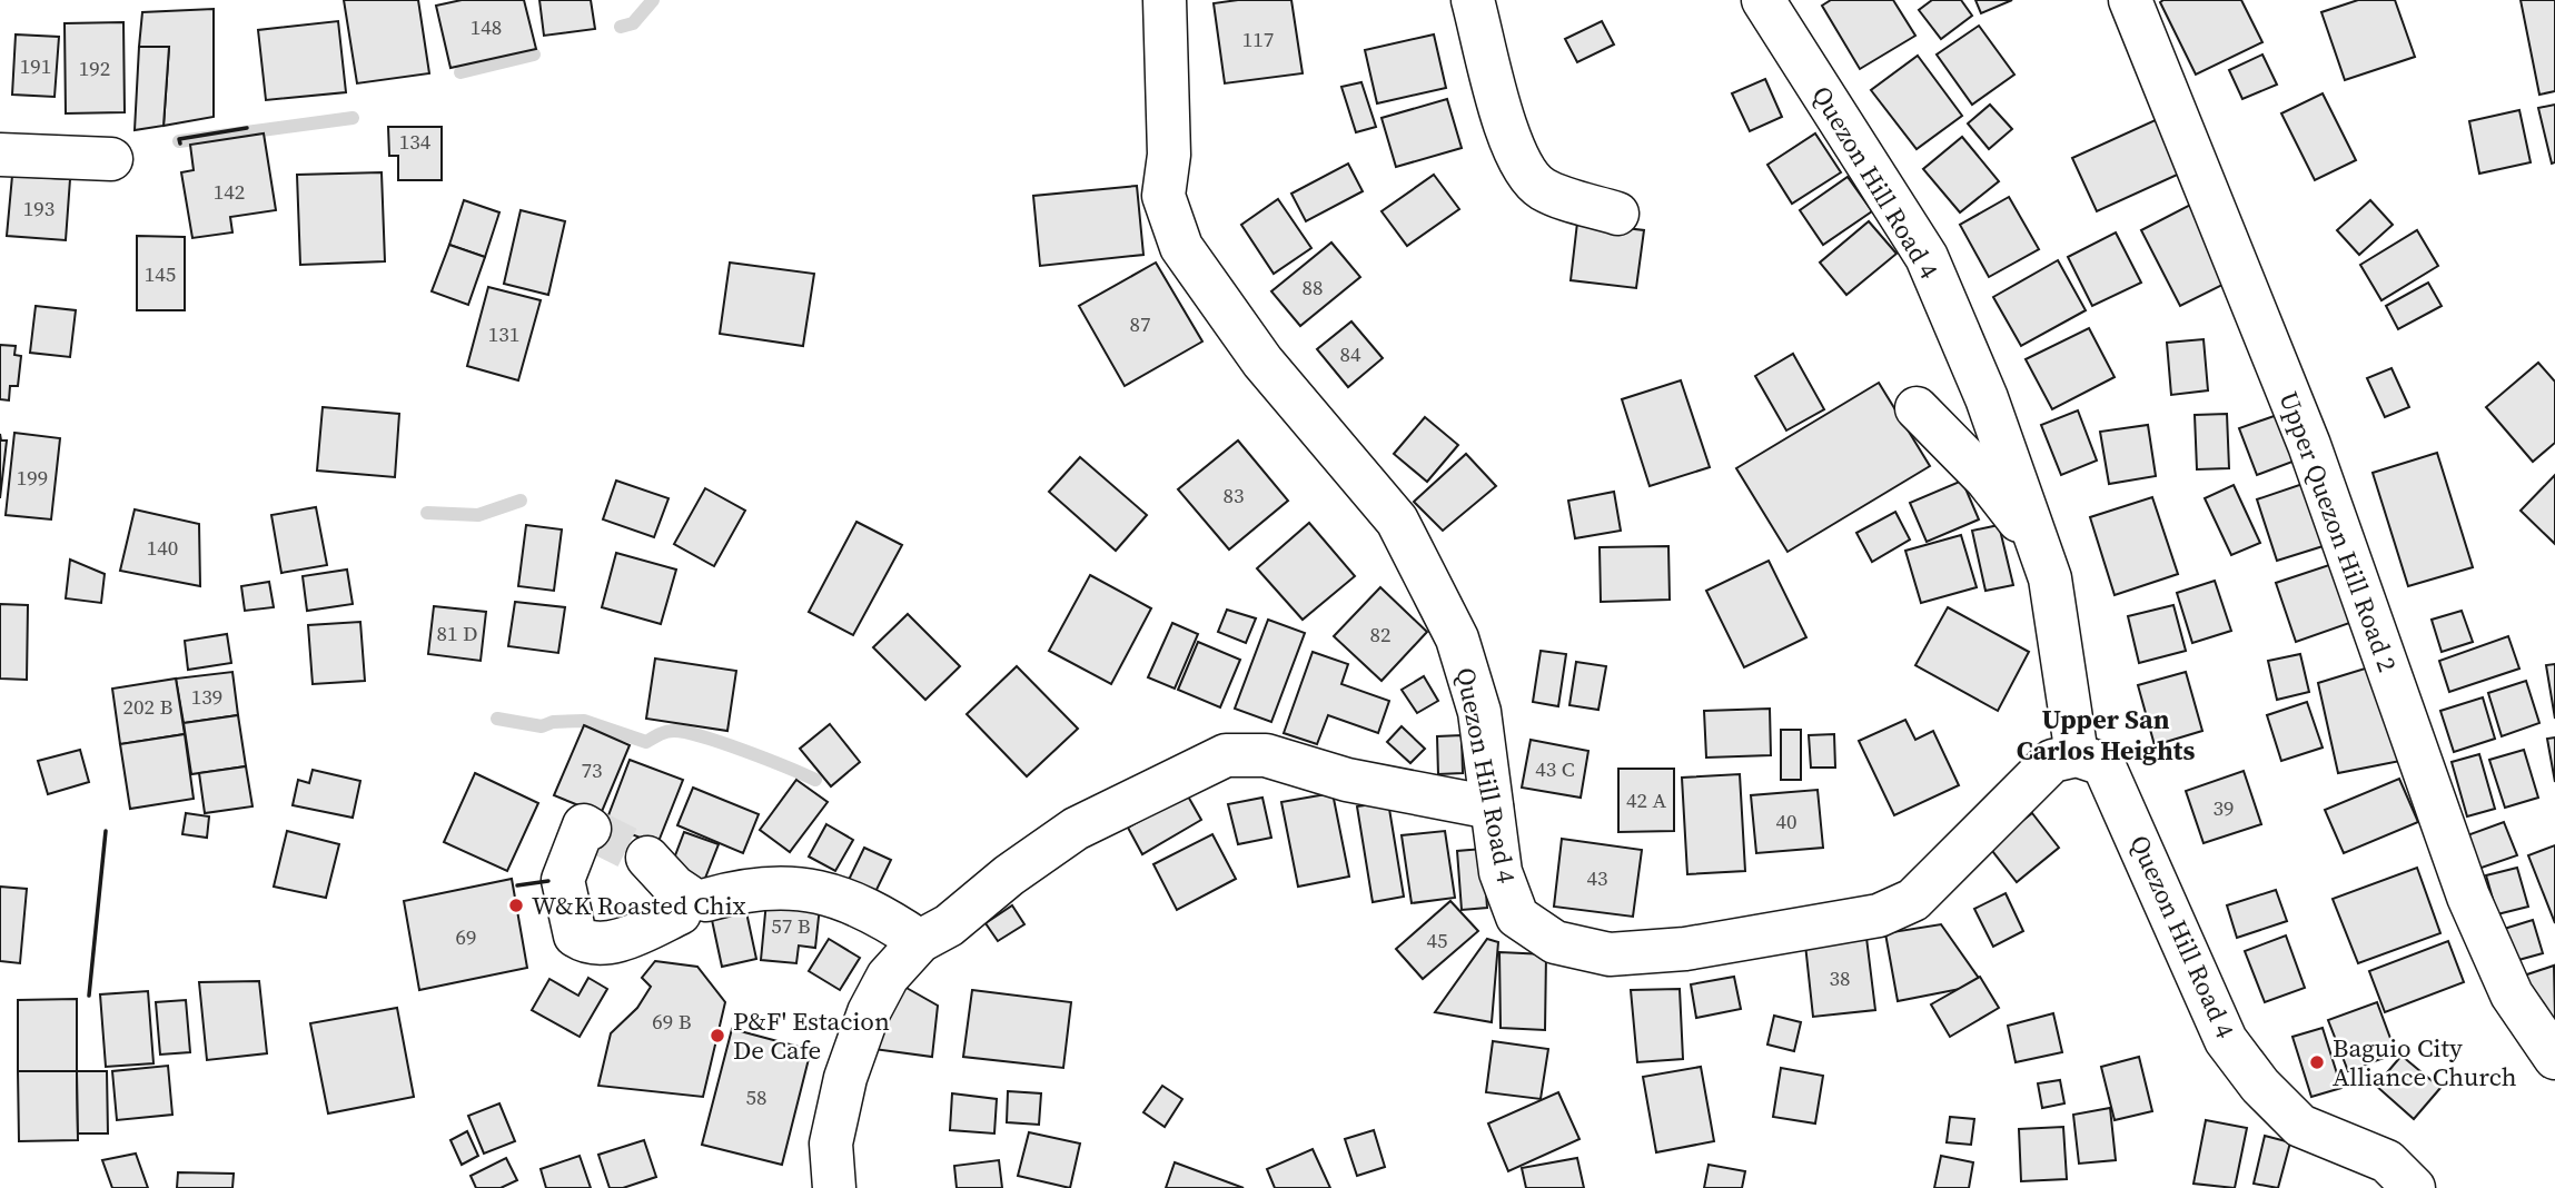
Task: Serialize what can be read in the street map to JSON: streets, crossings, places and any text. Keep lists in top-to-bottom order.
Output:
{
  "streets": {
    "street": ["Quezon Hill Road 4", "Upper Quezon Hill Road 2"]
  },
  "districts": ["Upper San Carlos Heights"],
  "places": ["W&K Roasted Chix", "P&F' Estacion De Cafe", "Baguio City Alliance Church"],
  "house_numbers": [
    "148",
    "117",
    "191",
    "192",
    "134",
    "142",
    "193",
    "145",
    "88",
    "87",
    "131",
    "84",
    "199",
    "83",
    "140",
    "81 D",
    "82",
    "139",
    "202 B",
    "43 C",
    "73",
    "42 A",
    "39",
    "40",
    "43",
    "57 B",
    "69",
    "45",
    "38",
    "69 B",
    "58"
  ]
}
